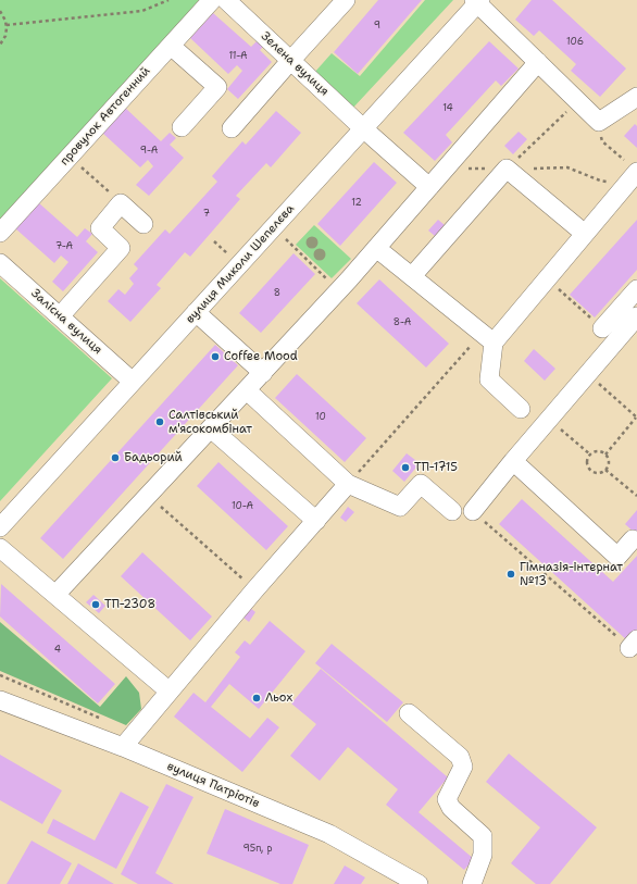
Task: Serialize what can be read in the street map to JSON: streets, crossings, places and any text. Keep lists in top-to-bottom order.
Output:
{
  "streets": {
    "street": [
      "Зелена вулиця",
      "провулок Автогенний",
      "вулиця Миколи Шепелєва",
      "Залісна вулиця",
      "вулиця Патріотів"
    ]
  },
  "crossings": [
    ["Зелена вулиця", "вулиця Миколи Шепелєва"],
    ["вулиця Миколи Шепелєва", "Залісна вулиця"]
  ],
  "places": [
    "Coffee Mood",
    "Салтівський м'ясокомбінат",
    "Бадьорий",
    "ТП-1715",
    "Гімназія-інтернат №13",
    "ТП-2308",
    "Льох"
  ],
  "house_numbers": [
    "9",
    "106",
    "11-А",
    "14",
    "9-А",
    "12",
    "7",
    "7-А",
    "8",
    "8-А",
    "10",
    "10-А",
    "4",
    "95п, р"
  ]
}
